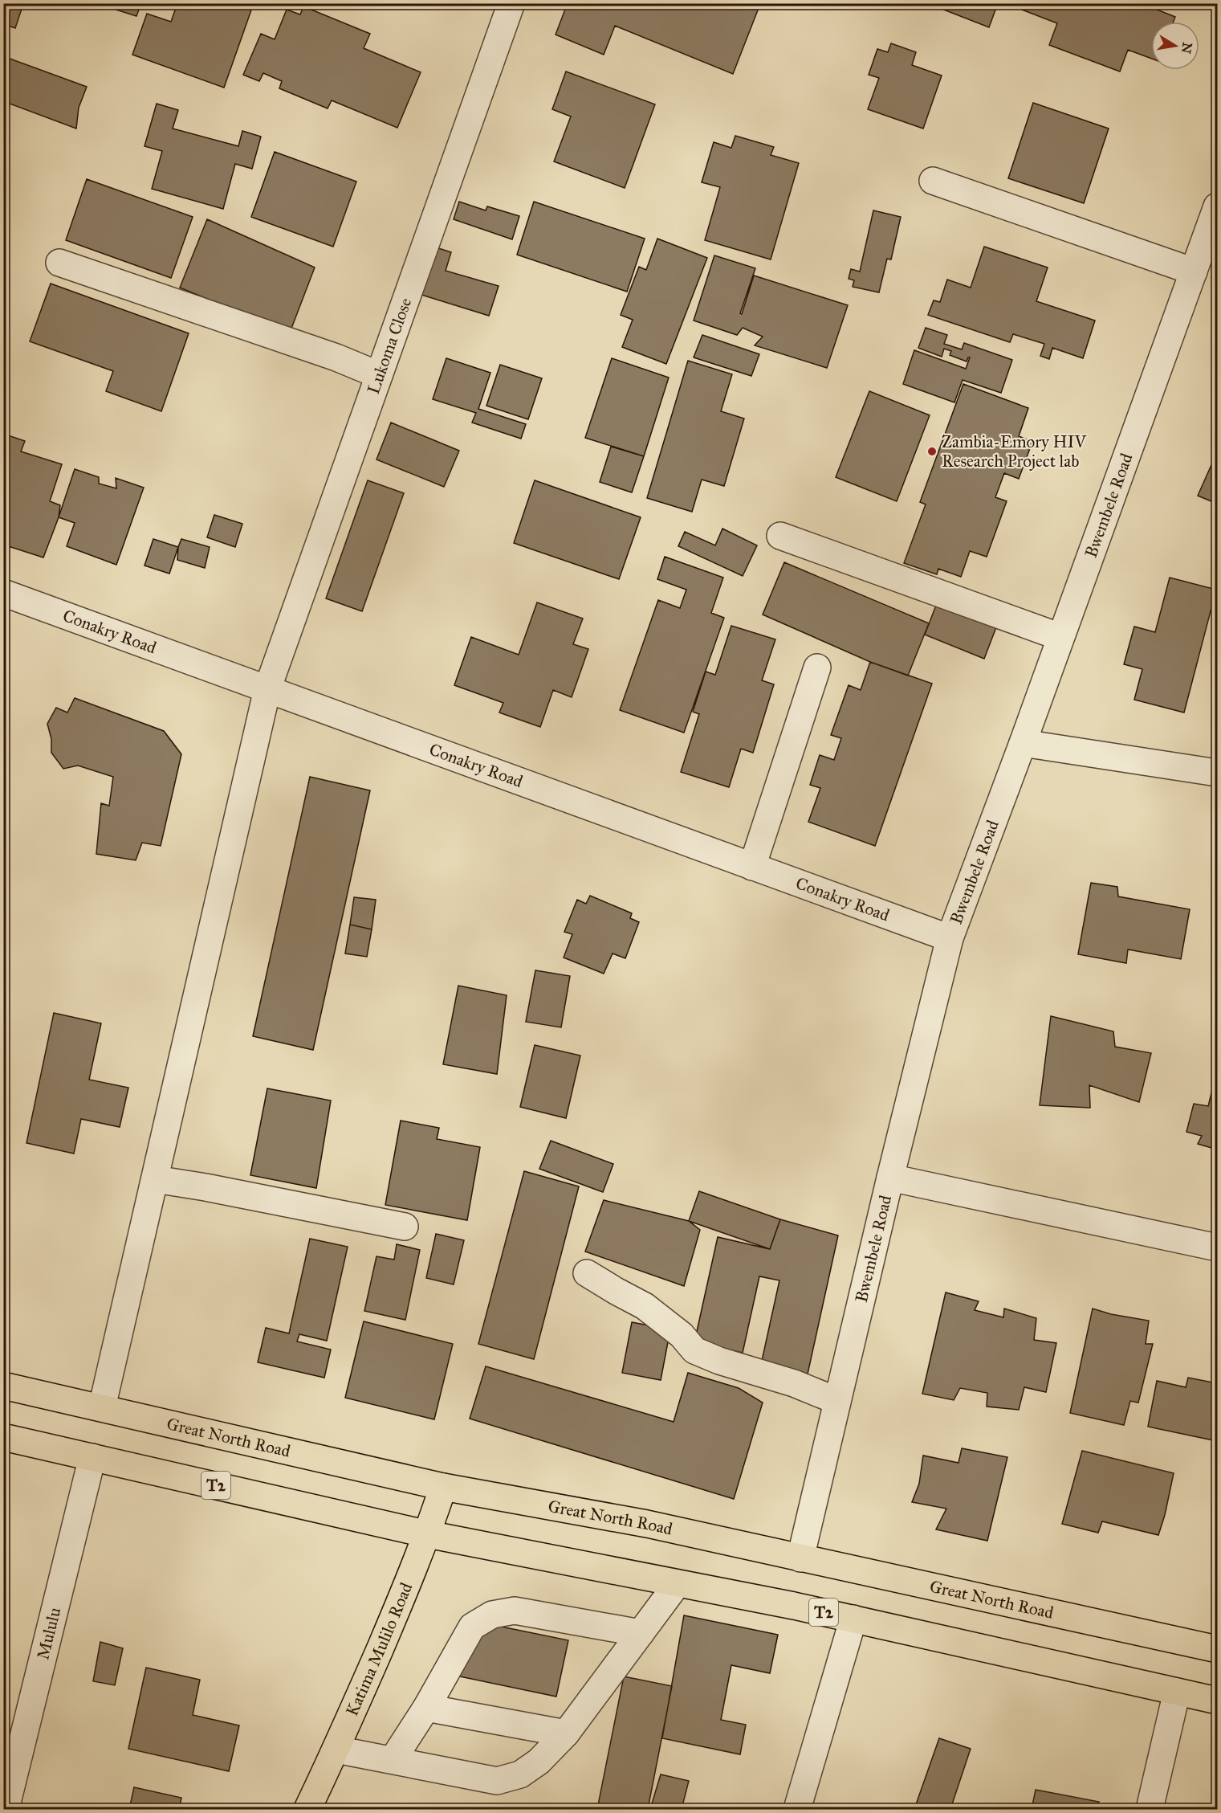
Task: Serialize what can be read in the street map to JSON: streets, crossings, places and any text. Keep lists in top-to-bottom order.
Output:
{
  "streets": {
    "main road": ["Great North Road", "T2", "Katima Mulilo Road"],
    "street": [
      "Lukoma Close",
      "Bwembele Road",
      "Conakry Road",
      "Mululu"
    ]
  },
  "crossings": [
    ["Lukoma Close", "Conakry Road"],
    ["Lukoma Close", "Great North Road"],
    ["Bwembele Road", "Conakry Road"],
    ["Bwembele Road", "Great North Road"],
    ["Great North Road", "Katima Mulilo Road"],
    ["T2", "Mululu"],
    ["T2", "Katima Mulilo Road"]
  ],
  "places": ["Zambia-Emory HIV Research Project lab"],
  "north": "right"
}
